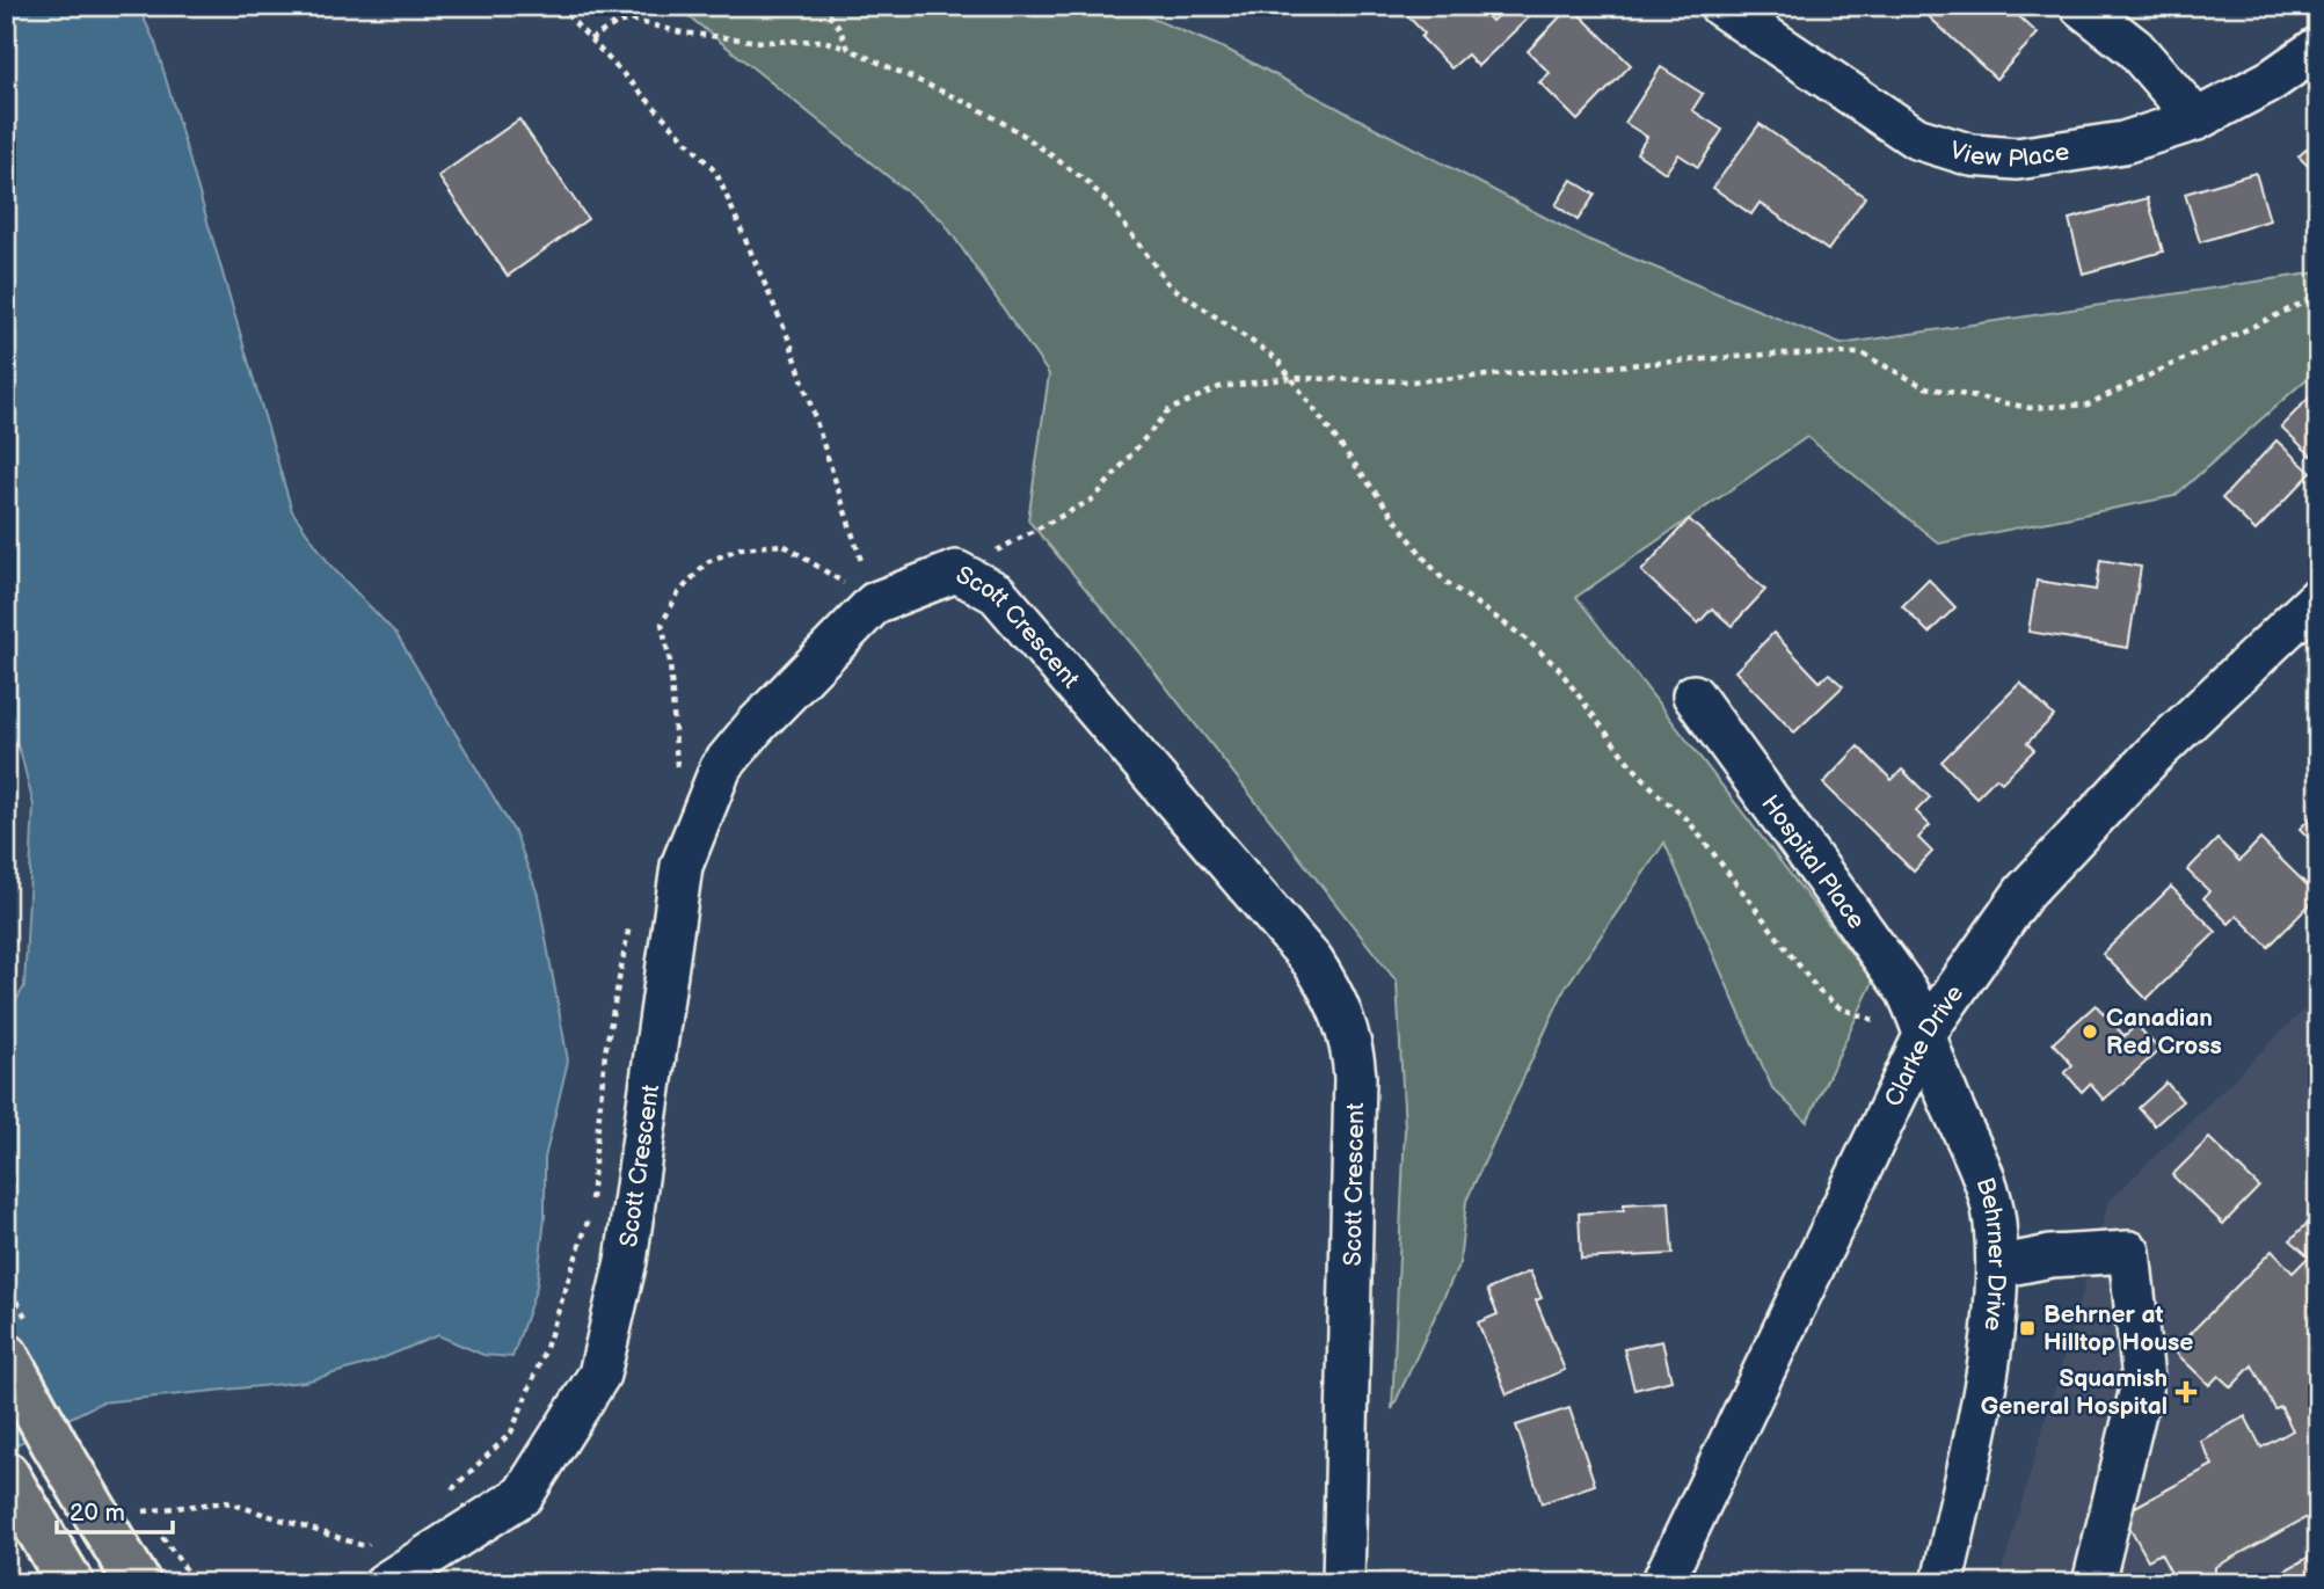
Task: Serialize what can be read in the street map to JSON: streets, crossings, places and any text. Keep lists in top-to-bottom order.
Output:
{
  "streets": {
    "street": [
      "View Place",
      "Scott Crescent",
      "Hospital Place",
      "Clarke Drive",
      "Behrner Drive"
    ]
  },
  "crossings": [
    ["Hospital Place", "Clarke Drive"],
    ["Hospital Place", "Behrner Drive"],
    ["Clarke Drive", "Behrner Drive"]
  ],
  "places": {
    "other": ["Canadian Red Cross"],
    "transit": ["Behrner at Hilltop House"],
    "health": ["Squamish General Hospital"]
  },
  "scale_bar": "20 m"
}
